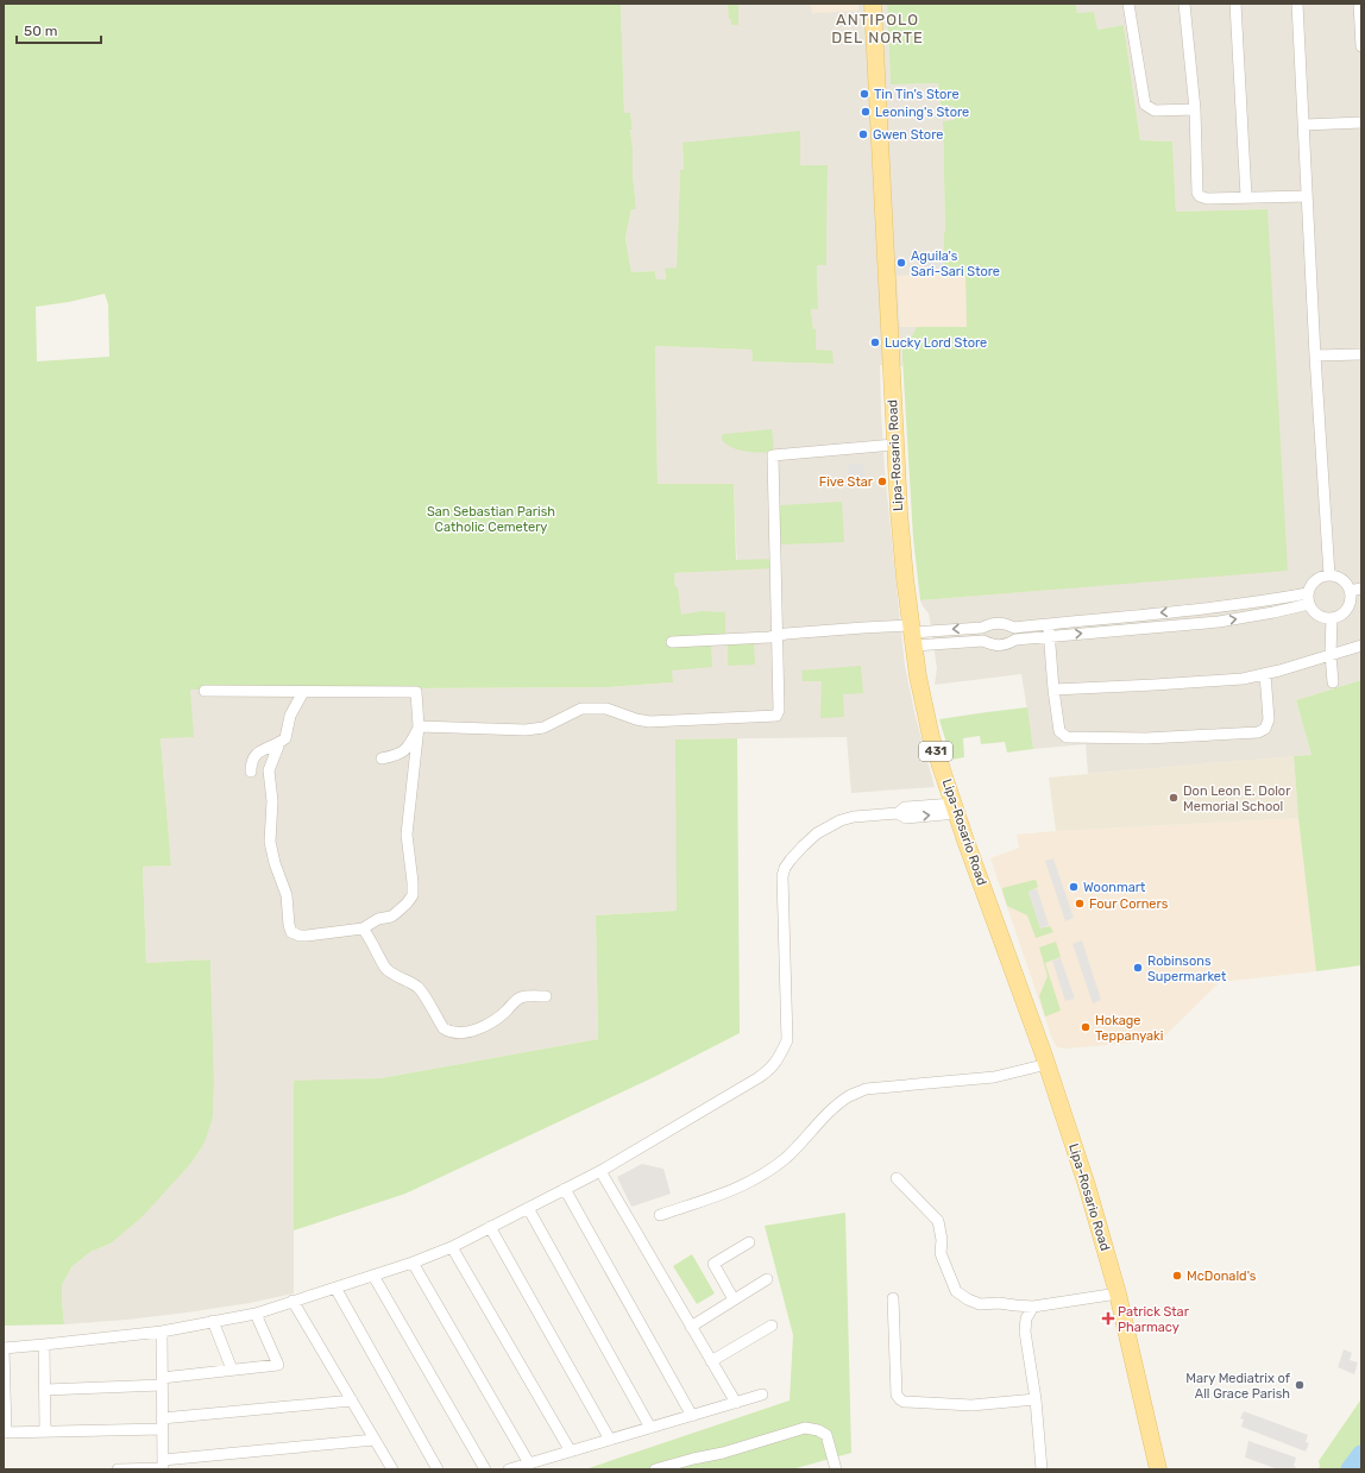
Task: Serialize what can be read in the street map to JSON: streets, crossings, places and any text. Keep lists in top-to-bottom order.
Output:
{
  "streets": {
    "main road": ["Lipa-Rosario Road", "431"]
  },
  "districts": ["ANTIPOLO DEL NORTE"],
  "parks": ["San Sebastian Parish Catholic Cemetery"],
  "places": {
    "other": [
      "Tin Tin's Store",
      "Leoning's Store",
      "Gwen Store",
      "Aguila's Sari-Sari Store",
      "Lucky Lord Store",
      "Five Star",
      "Don Leon E. Dolor Memorial School",
      "Woonmart",
      "Four Corners",
      "Robinsons Supermarket",
      "Hokage Teppanyaki",
      "McDonald's",
      "Mary Mediatrix of All Grace Parish"
    ],
    "health": ["Patrick Star Pharmacy"]
  },
  "scale_bar": "50 m"
}
